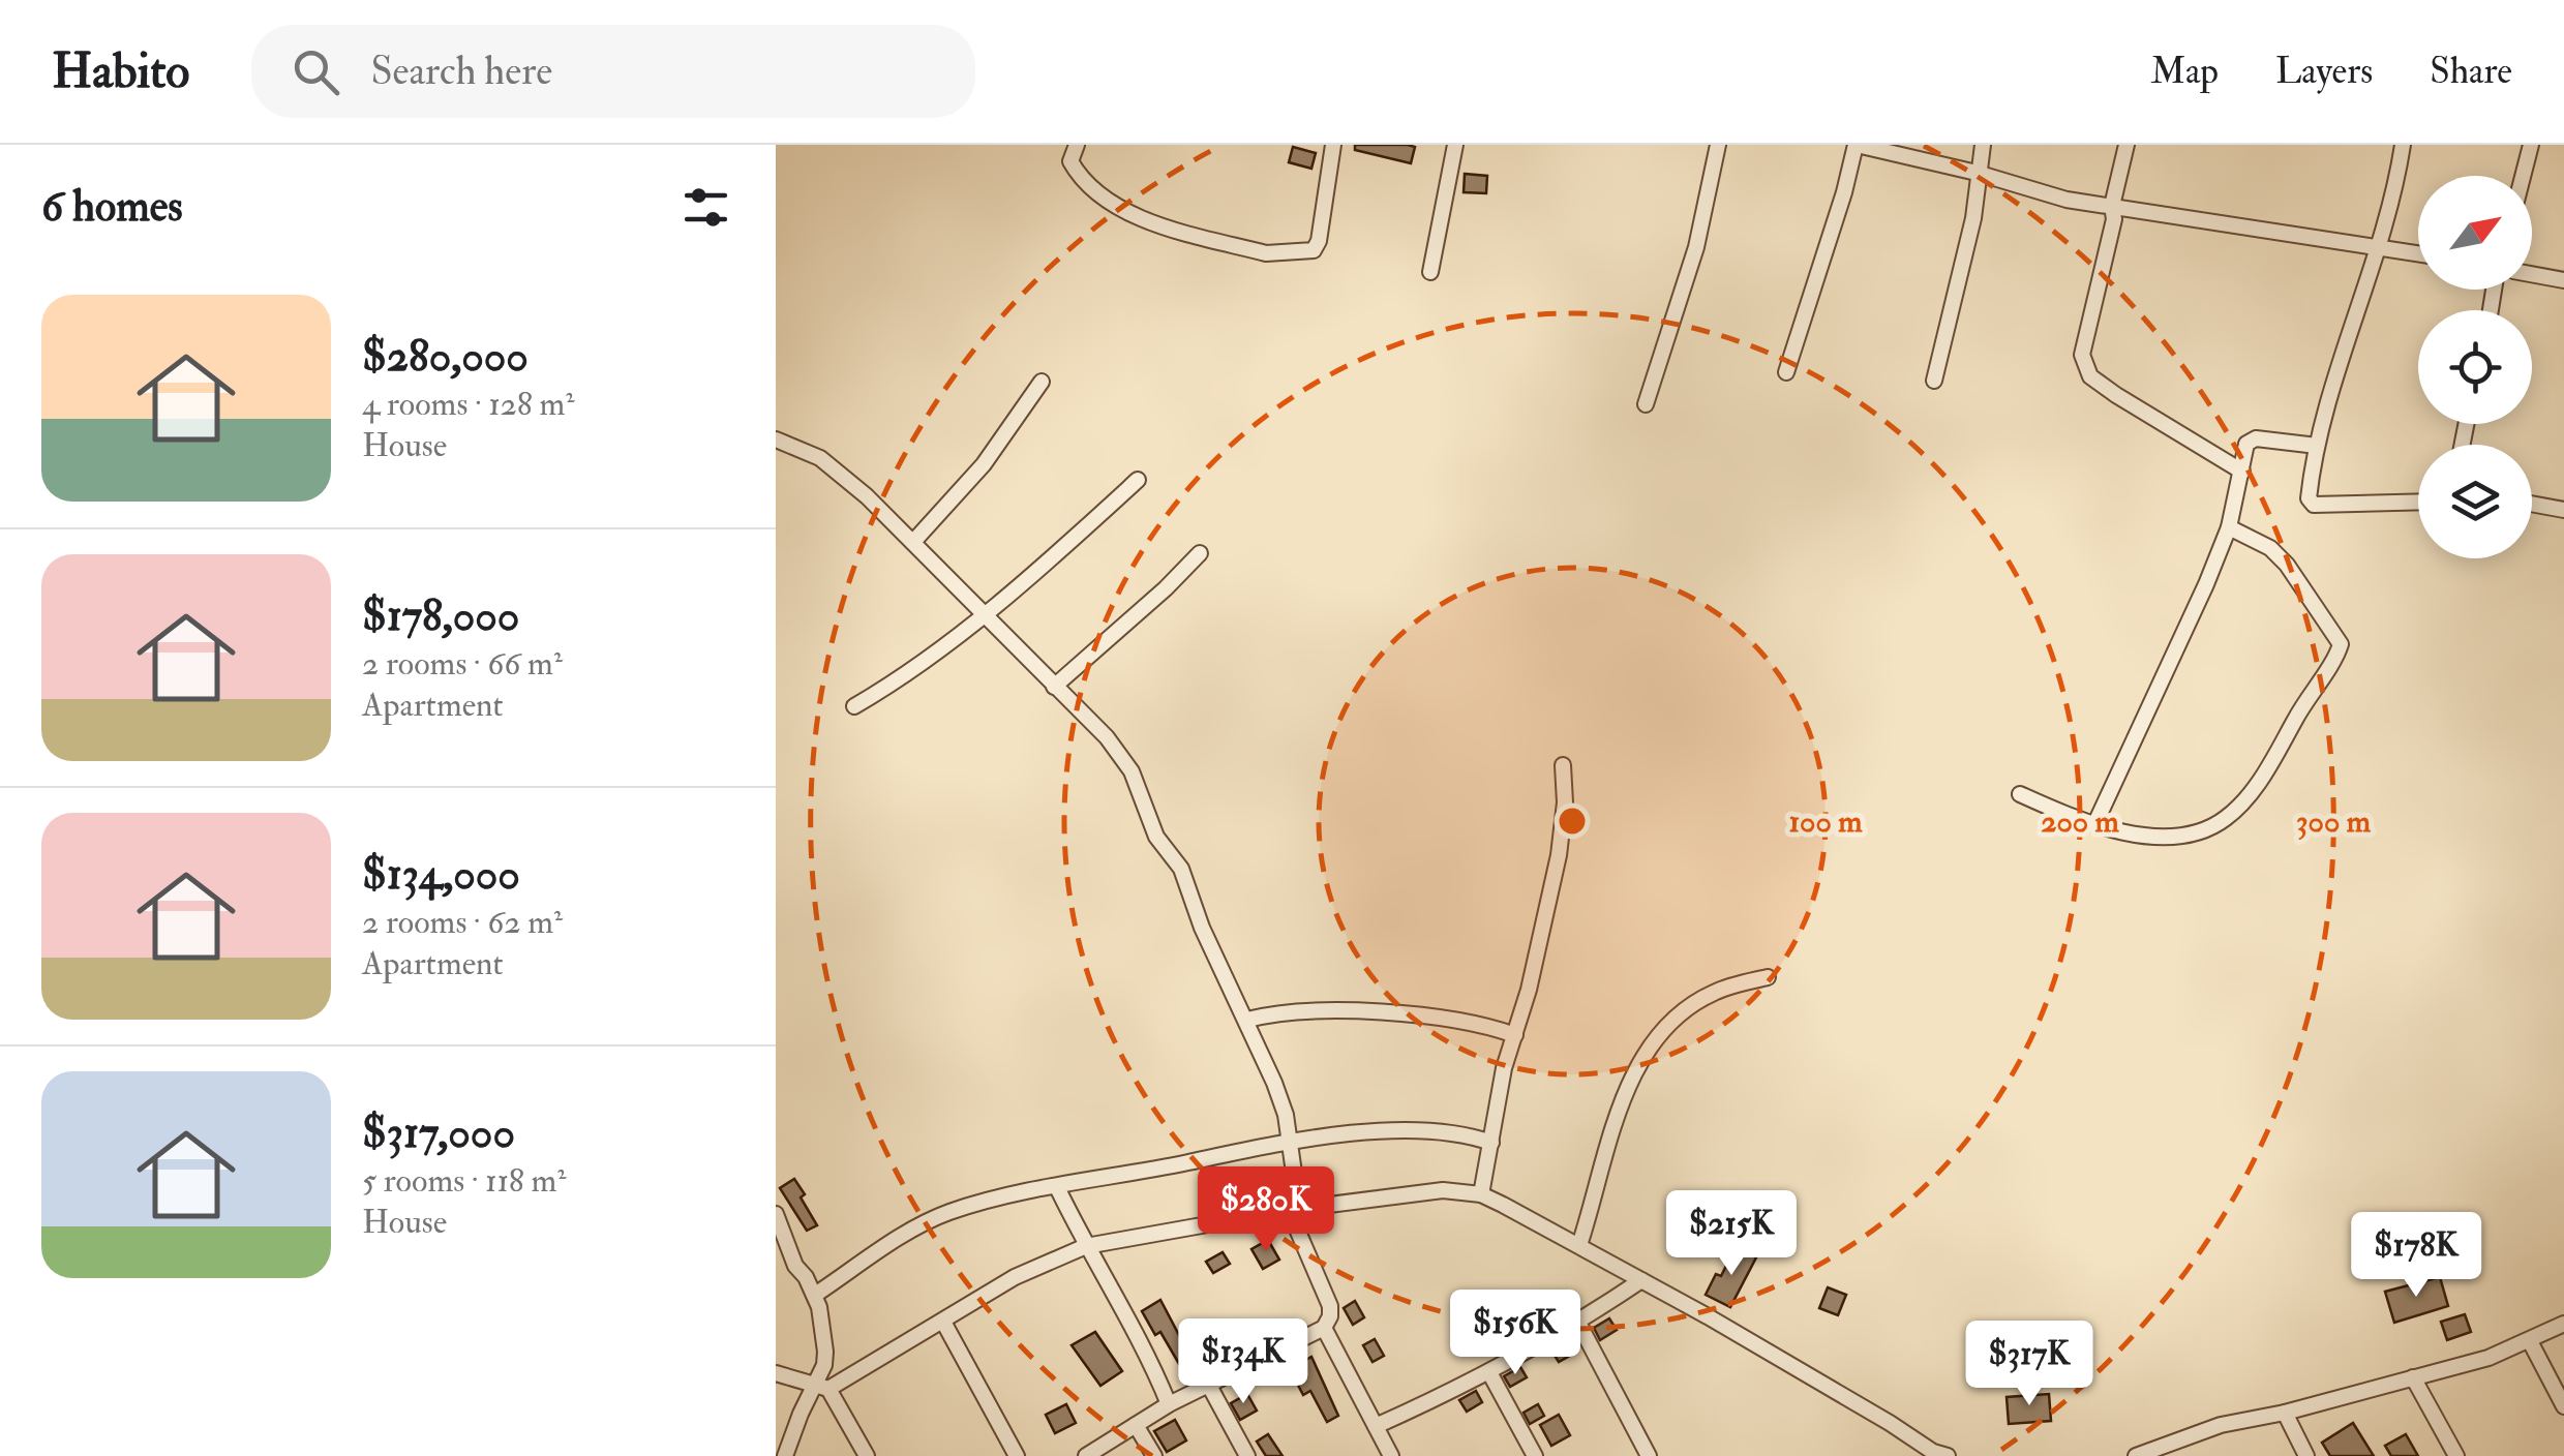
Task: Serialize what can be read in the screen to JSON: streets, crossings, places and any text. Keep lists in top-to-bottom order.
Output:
{
  "north": "top right",
  "page": {
    "header": "Habito",
    "search": "Search here",
    "nav": ["Map", "Layers", "Share"],
    "heading": "6 homes",
    "list": [
      {
        "name": "$280,000",
        "note": "4 rooms · 128 m² · House"
      },
      {
        "name": "$178,000",
        "note": "2 rooms · 66 m² · Apartment"
      },
      {
        "name": "$134,000",
        "note": "2 rooms · 62 m² · Apartment"
      },
      {
        "name": "$317,000",
        "note": "5 rooms · 118 m² · House"
      }
    ],
    "price": [
      "$280K",
      "$215K",
      "$178K",
      "$156K",
      "$134K",
      "$317K"
    ]
  },
  "rings": ["100 m", "200 m", "300 m"]
}
